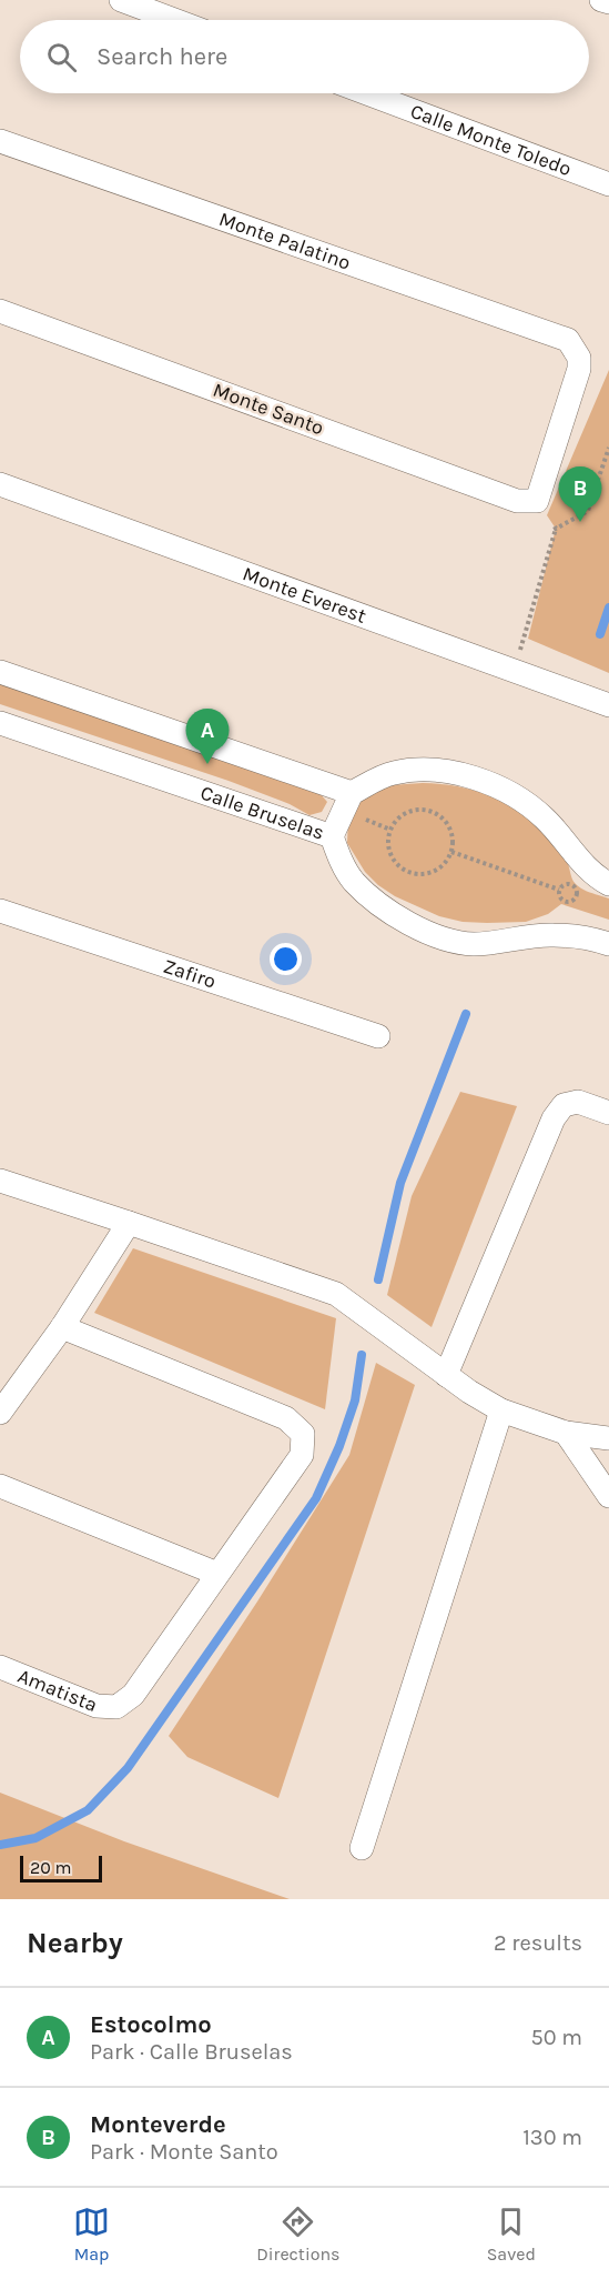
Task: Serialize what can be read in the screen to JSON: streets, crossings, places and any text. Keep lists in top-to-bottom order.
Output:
{
  "streets": {
    "street": [
      "Calle Monte Toledo",
      "Monte Palatino",
      "Monte Santo",
      "Monte Everest",
      "Calle Bruselas",
      "Zafiro",
      "Amatista"
    ]
  },
  "scale_bar": "20 m",
  "page": {
    "search": "Search here",
    "pins": ["B", "A"],
    "scale": "20 m",
    "heading": ["Nearby", "2 results"],
    "list": [
      {
        "mark": "A",
        "name": "Estocolmo",
        "note": "Park · Calle Bruselas",
        "value": "50 m"
      },
      {
        "mark": "B",
        "name": "Monteverde",
        "note": "Park · Monte Santo",
        "value": "130 m"
      }
    ],
    "nav": ["Map", "Directions", "Saved"]
  }
}
